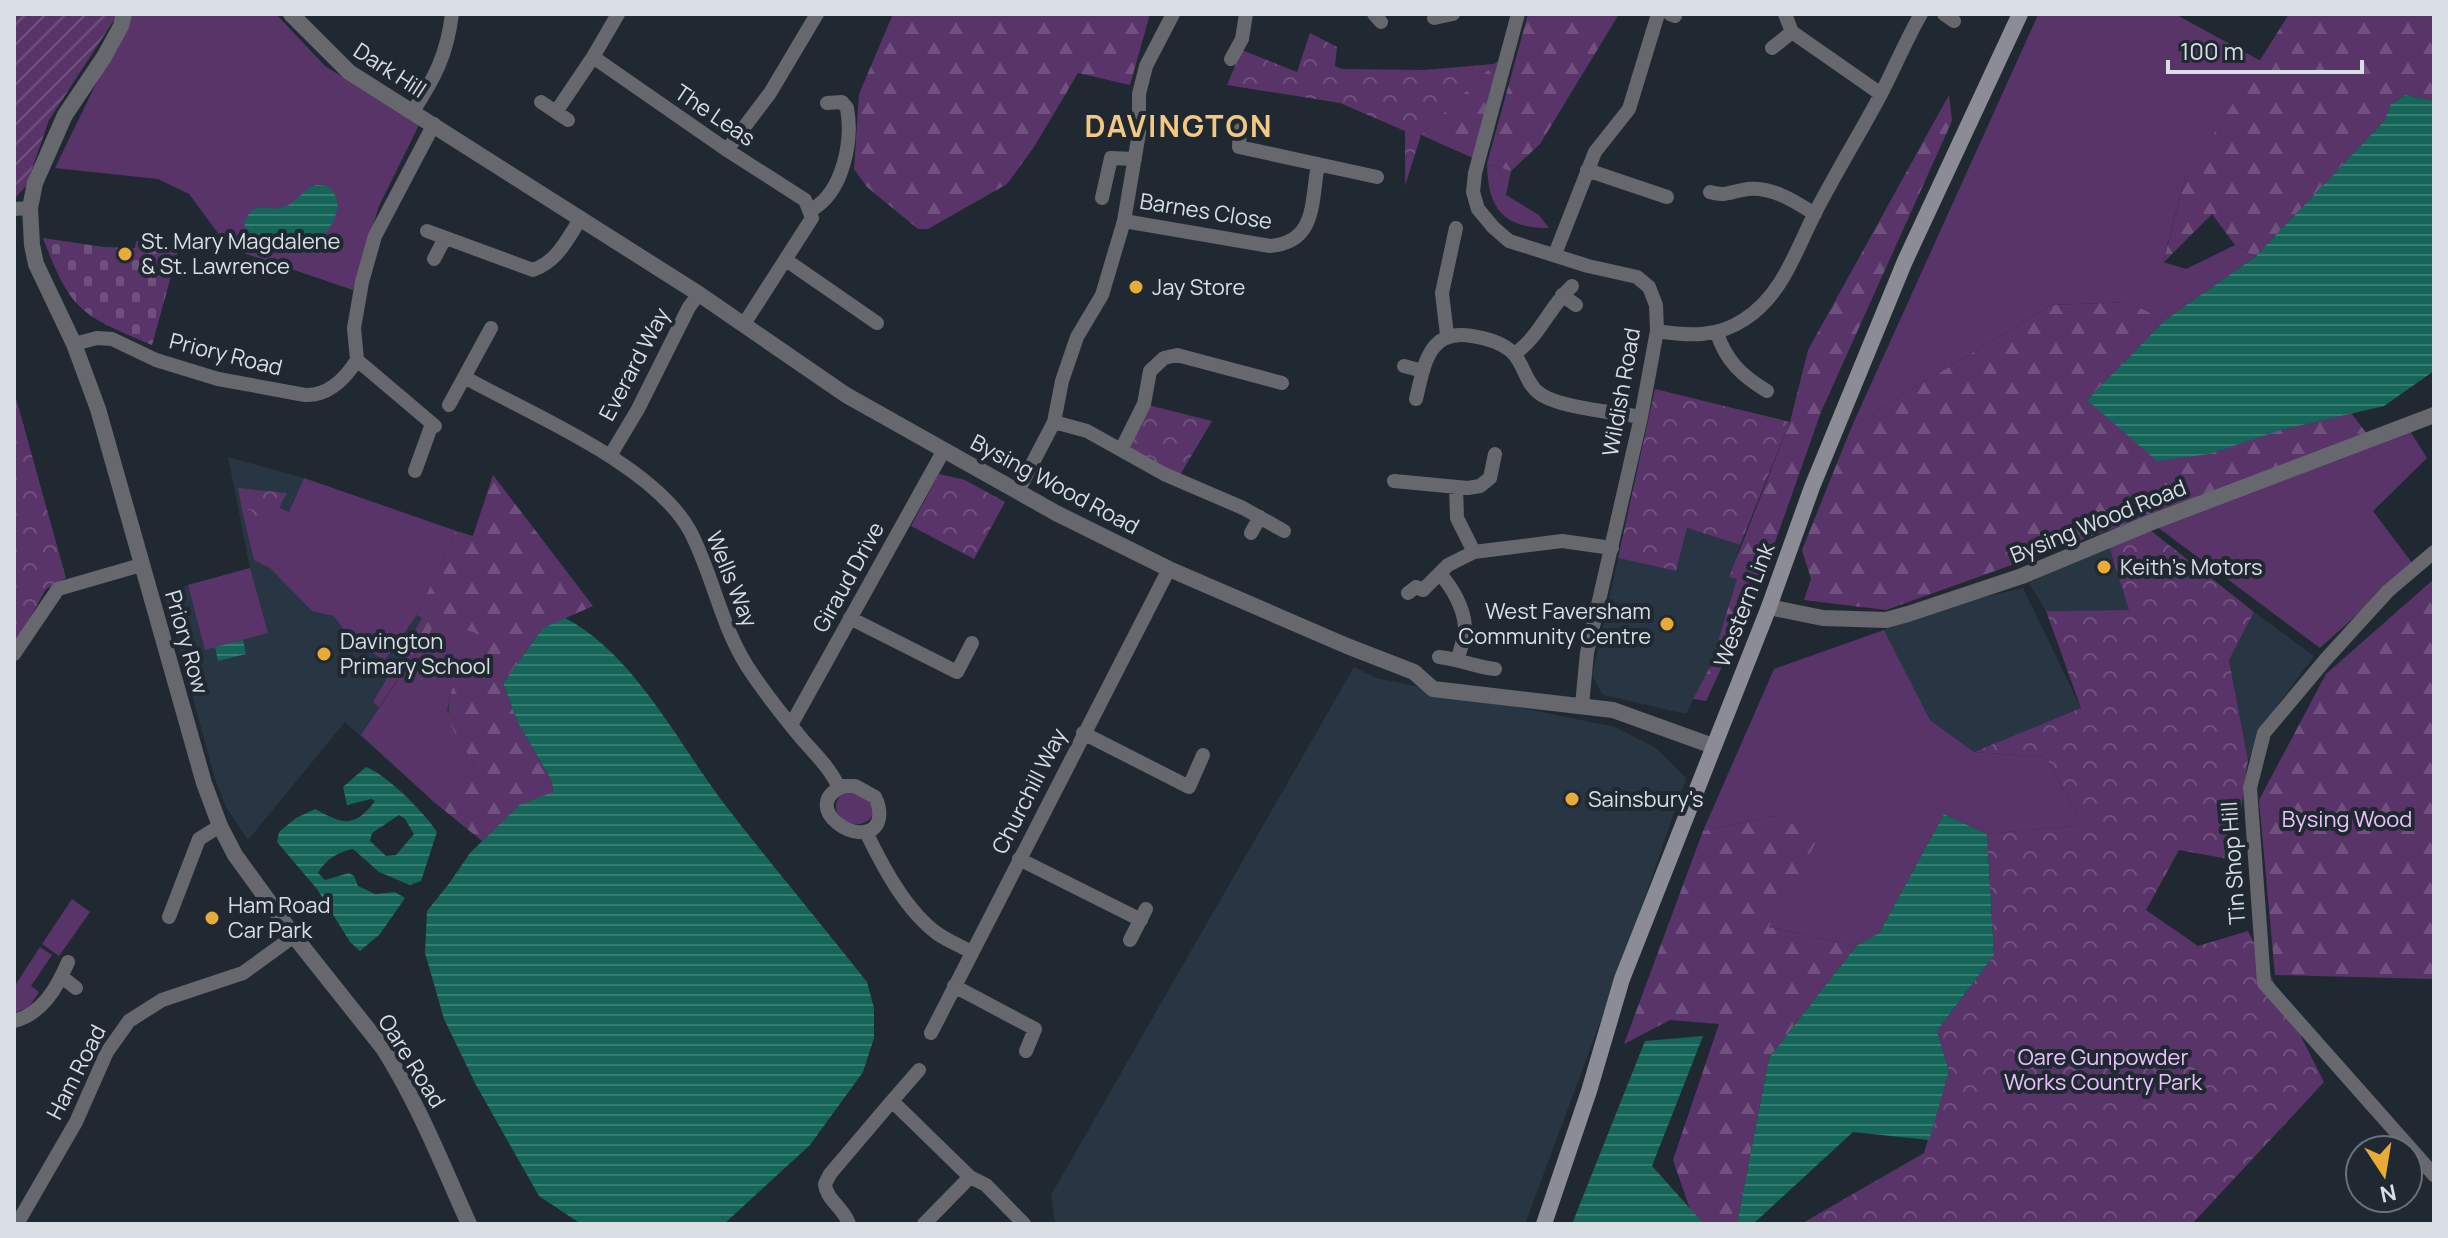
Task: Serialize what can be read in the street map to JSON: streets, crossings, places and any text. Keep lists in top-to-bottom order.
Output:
{
  "streets": {
    "main road": ["Western Link"],
    "street": [
      "Dark Hill",
      "The Leas",
      "Barnes Close",
      "Priory Road",
      "Everard Way",
      "Wildish Road",
      "Bysing Wood Road",
      "Giraud Drive",
      "Wells Way",
      "Priory Row",
      "Churchill Way",
      "Tin Shop Hill",
      "Oare Road",
      "Ham Road"
    ]
  },
  "crossings": [
    ["Dark Hill", "Bysing Wood Road"],
    ["Priory Road", "Priory Row"],
    ["Everard Way", "Bysing Wood Road"],
    ["Everard Way", "Wells Way"],
    ["Wildish Road", "Bysing Wood Road"],
    ["Bysing Wood Road", "Giraud Drive"],
    ["Bysing Wood Road", "Western Link"],
    ["Bysing Wood Road", "Churchill Way"],
    ["Giraud Drive", "Wells Way"],
    ["Priory Row", "Oare Road"],
    ["Priory Row", "Ham Road"],
    ["Oare Road", "Ham Road"]
  ],
  "districts": ["DAVINGTON"],
  "parks": ["Bysing Wood", "Oare Gunpowder Works Country Park"],
  "places": [
    "St. Mary Magdalene & St. Lawrence",
    "Jay Store",
    "Keith's Motors",
    "West Faversham Community Centre",
    "Davington Primary School",
    "Sainsbury's",
    "Ham Road Car Park"
  ],
  "scale_bar": "100 m",
  "north": "bottom"
}
